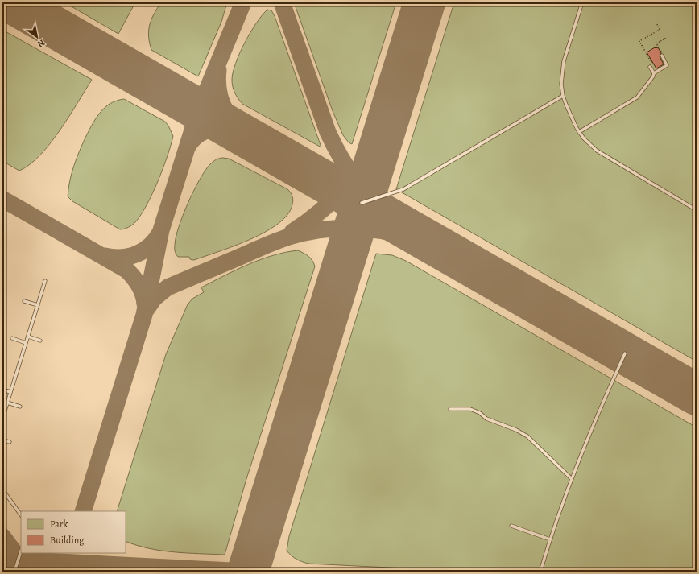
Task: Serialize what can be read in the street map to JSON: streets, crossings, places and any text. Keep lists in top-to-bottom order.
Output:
{
  "legend": ["Park", "Building"],
  "north": "bottom right"
}
